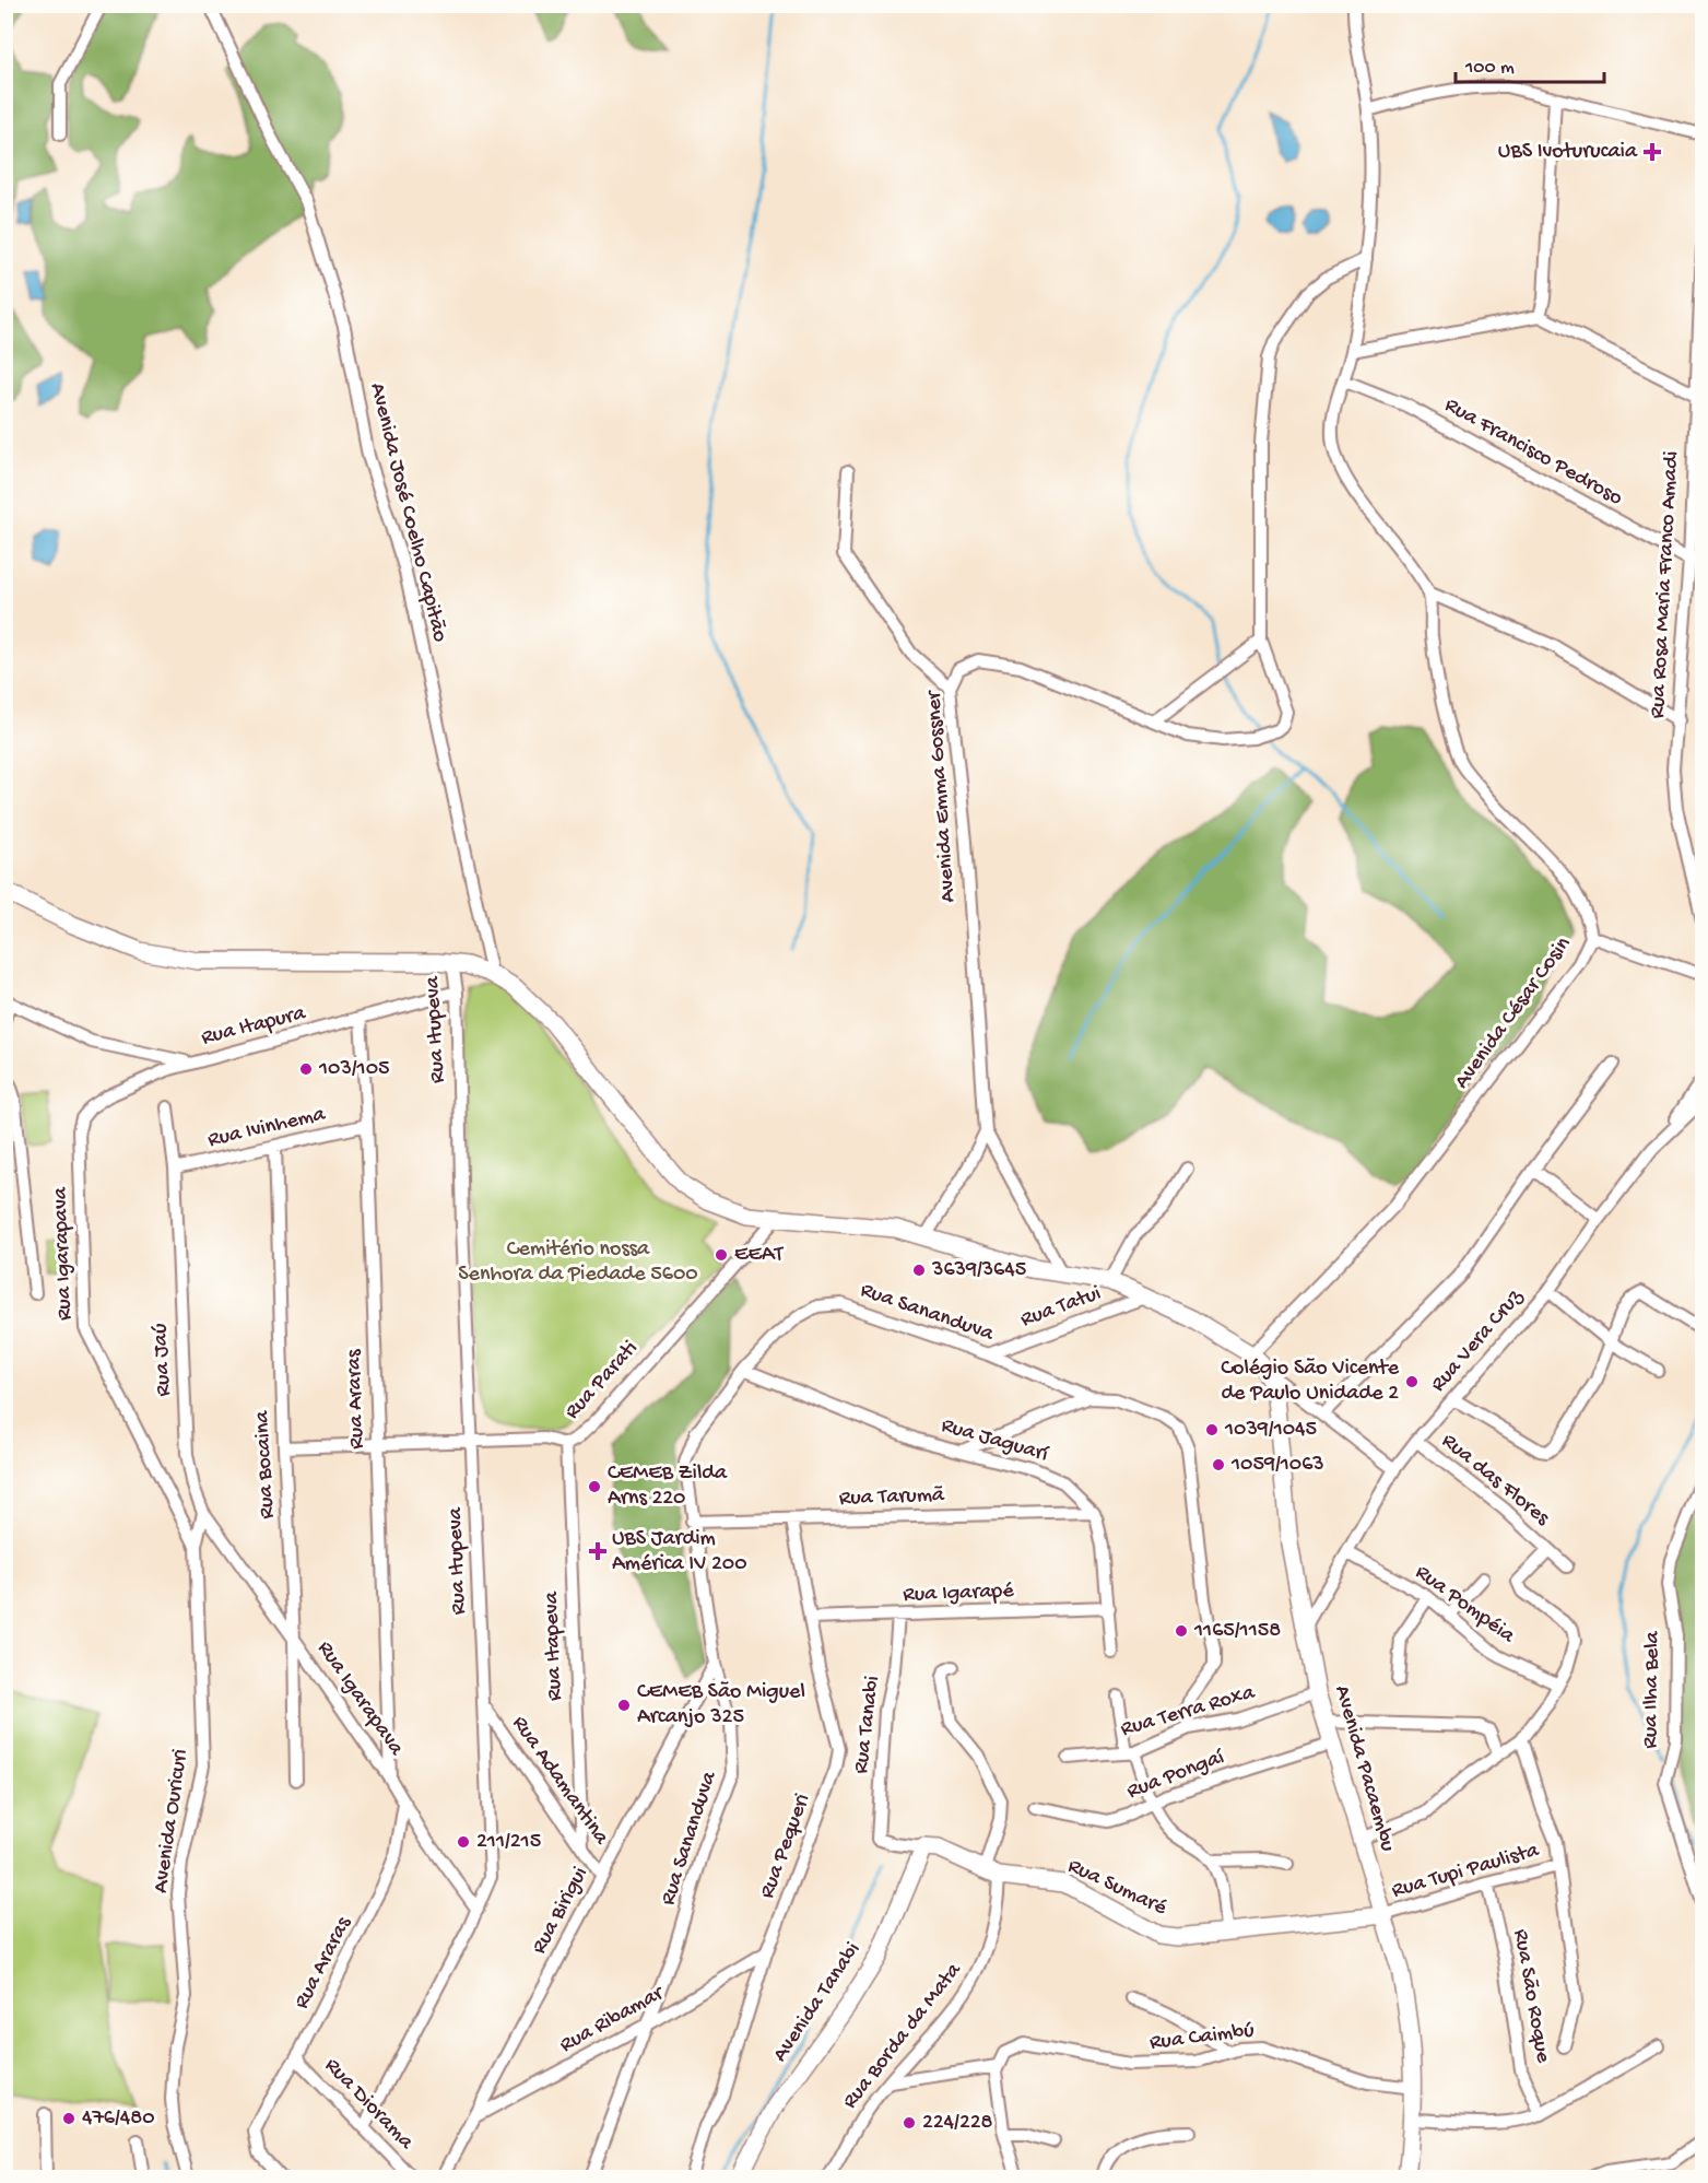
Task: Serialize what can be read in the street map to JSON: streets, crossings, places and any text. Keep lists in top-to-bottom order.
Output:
{
  "streets": {
    "main road": ["Avenida Pacaembu", "Rua Sumaré", "Avenida Tanabi"],
    "street": [
      "Rua Francisco Pedroso",
      "Avenida José Coelho Capitão",
      "Rua Rosa Maria Franco Amadi",
      "Avenida Emma Gossner",
      "Avenida César Cosin",
      "Rua Itapura",
      "Rua Itupeva",
      "Rua Ivinhema",
      "Rua Igarapava",
      "Rua Tatui",
      "Rua Sananduva",
      "Rua Vera Cruz",
      "Rua Jaú",
      "Rua Parati",
      "Rua Araras",
      "Rua Jaguarí",
      "Rua Bocaina",
      "Rua das Flores",
      "Rua Tarumã",
      "Rua Igarapé",
      "Rua Pompéia",
      "Rua Itapeva",
      "Rua Ilha Bela",
      "Rua Terra Roxa",
      "Rua Tanabi",
      "Rua Pongaí",
      "Rua Adamantina",
      "Avenida Ouricuri",
      "Rua Pequeri",
      "Rua Tupi Paulista",
      "Rua Birigui",
      "Rua São Roque",
      "Rua Ribamar",
      "Rua Borda da Mata",
      "Rua Caimbú",
      "Rua Diorama"
    ]
  },
  "crossings": [
    ["Rua Francisco Pedroso", "Rua Rosa Maria Franco Amadi"],
    ["Rua Francisco Pedroso", "Avenida César Cosin"],
    ["Avenida Emma Gossner", "Avenida César Cosin"],
    ["Rua Itapura", "Rua Itupeva"],
    ["Rua Itapura", "Rua Igarapava"],
    ["Rua Itapura", "Rua Araras"],
    ["Rua Itupeva", "Rua Igarapava"],
    ["Rua Itupeva", "Rua Parati"],
    ["Rua Itupeva", "Rua Adamantina"],
    ["Rua Itupeva", "Rua Diorama"],
    ["Rua Ivinhema", "Rua Jaú"],
    ["Rua Ivinhema", "Rua Araras"],
    ["Rua Ivinhema", "Rua Bocaina"],
    ["Rua Igarapava", "Rua Jaú"],
    ["Rua Igarapava", "Rua Araras"],
    ["Rua Igarapava", "Rua Bocaina"],
    ["Rua Igarapava", "Avenida Ouricuri"],
    ["Rua Tatui", "Rua Sananduva"],
    ["Rua Sananduva", "Rua Jaguarí"],
    ["Rua Sananduva", "Rua Tarumã"],
    ["Rua Sananduva", "Rua Terra Roxa"],
    ["Rua Sananduva", "Rua Birigui"],
    ["Rua Sananduva", "Rua Ribamar"],
    ["Rua Vera Cruz", "Rua das Flores"],
    ["Rua Vera Cruz", "Rua Pompéia"],
    ["Rua Vera Cruz", "Avenida Pacaembu"],
    ["Rua Parati", "Rua Araras"],
    ["Rua Parati", "Rua Bocaina"],
    ["Rua Parati", "Rua Itapeva"],
    ["Rua Araras", "Rua Diorama"],
    ["Rua Jaguarí", "Rua Tarumã"],
    ["Rua Tarumã", "Rua Pequeri"],
    ["Rua Igarapé", "Rua Tanabi"],
    ["Rua Igarapé", "Rua Pequeri"],
    ["Rua Itapeva", "Rua Adamantina"],
    ["Rua Terra Roxa", "Avenida Pacaembu"],
    ["Rua Tanabi", "Rua Sumaré"],
    ["Avenida Pacaembu", "Rua Pongaí"],
    ["Avenida Pacaembu", "Rua Tupi Paulista"],
    ["Avenida Pacaembu", "Rua Sumaré"],
    ["Avenida Pacaembu", "Rua Caimbú"],
    ["Rua Adamantina", "Rua Birigui"],
    ["Rua Pequeri", "Rua Ribamar"],
    ["Rua Tupi Paulista", "Rua Sumaré"],
    ["Rua Tupi Paulista", "Rua São Roque"],
    ["Rua Sumaré", "Avenida Tanabi"],
    ["Rua Sumaré", "Rua Borda da Mata"],
    ["Rua Birigui", "Rua Ribamar"]
  ],
  "parks": ["Cemitério nossa Senhora da Piedade 5600"],
  "places": {
    "health": ["UBS Ivoturucaia", "UBS Jardim América IV 200"],
    "other": [
      "103/105",
      "EEAT",
      "3639/3645",
      "Colégio São Vicente de Paulo Unidade 2",
      "1039/1045",
      "1059/1063",
      "CEMEB Zilda Arns 220",
      "1165/1158",
      "CEMEB São Miguel Arcanjo 325",
      "211/215",
      "476/480",
      "224/228"
    ]
  },
  "scale_bar": "100 m"
}
